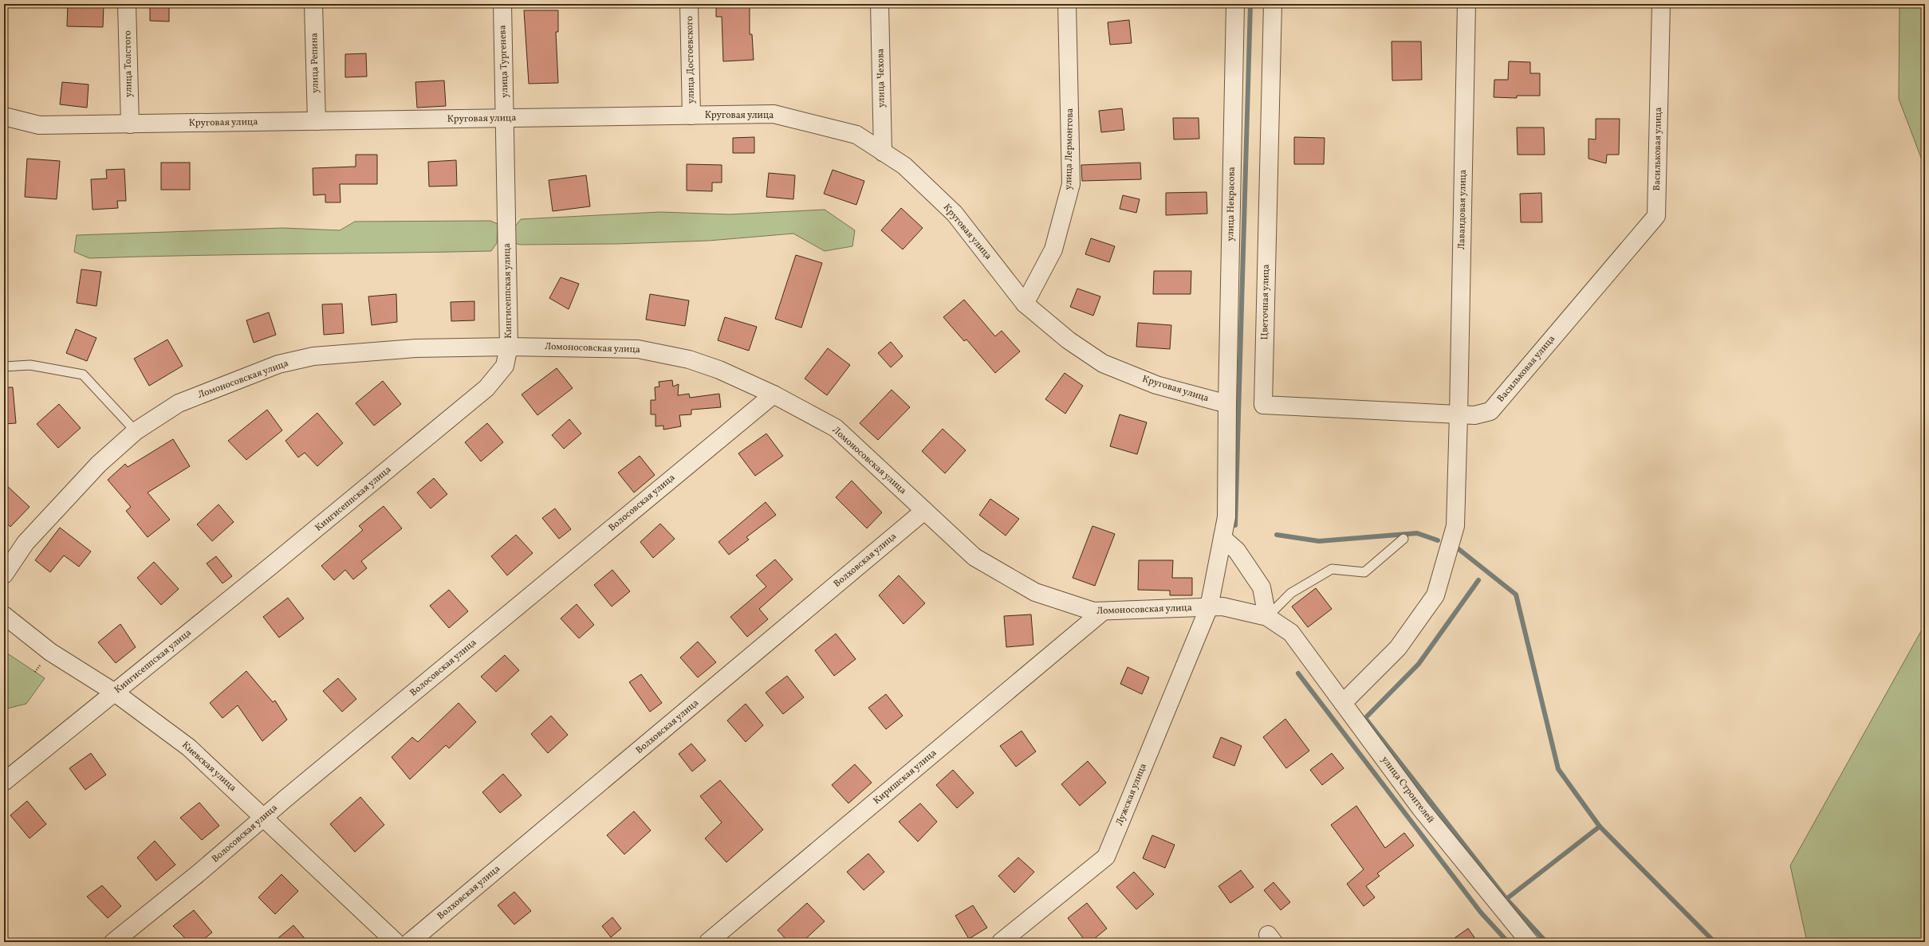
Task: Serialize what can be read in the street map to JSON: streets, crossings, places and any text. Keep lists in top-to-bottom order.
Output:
{
  "streets": {
    "street": [
      "улица Достоевского",
      "улица Тургенева",
      "улица Репина",
      "улица Толстого",
      "улица Чехова",
      "Круговая улица",
      "улица Лермонтова",
      "Васильковая улица",
      "улица Некрасова",
      "Лавандовая улица",
      "Кингисеппская улица",
      "Цветочная улица",
      "Ломоносовская улица",
      "Волосовская улица",
      "Волховская улица",
      "Киевская улица",
      "Киришская улица",
      "улица Строителей",
      "Лужская улица"
    ]
  },
  "crossings": [
    ["улица Достоевского", "Круговая улица"],
    ["улица Тургенева", "Круговая улица"],
    ["улица Тургенева", "Кингисеппская улица"],
    ["улица Репина", "Круговая улица"],
    ["улица Толстого", "Круговая улица"],
    ["улица Чехова", "Круговая улица"],
    ["Круговая улица", "улица Лермонтова"],
    ["Круговая улица", "улица Некрасова"],
    ["Круговая улица", "Кингисеппская улица"],
    ["Васильковая улица", "Лавандовая улица"],
    ["Васильковая улица", "Цветочная улица"],
    ["Лавандовая улица", "Цветочная улица"],
    ["Кингисеппская улица", "Ломоносовская улица"],
    ["Кингисеппская улица", "Киевская улица"],
    ["Ломоносовская улица", "Волосовская улица"],
    ["Ломоносовская улица", "Волховская улица"],
    ["Ломоносовская улица", "Киришская улица"],
    ["Ломоносовская улица", "улица Строителей"],
    ["Ломоносовская улица", "Лужская улица"],
    ["Волосовская улица", "Киевская улица"]
  ]
}
